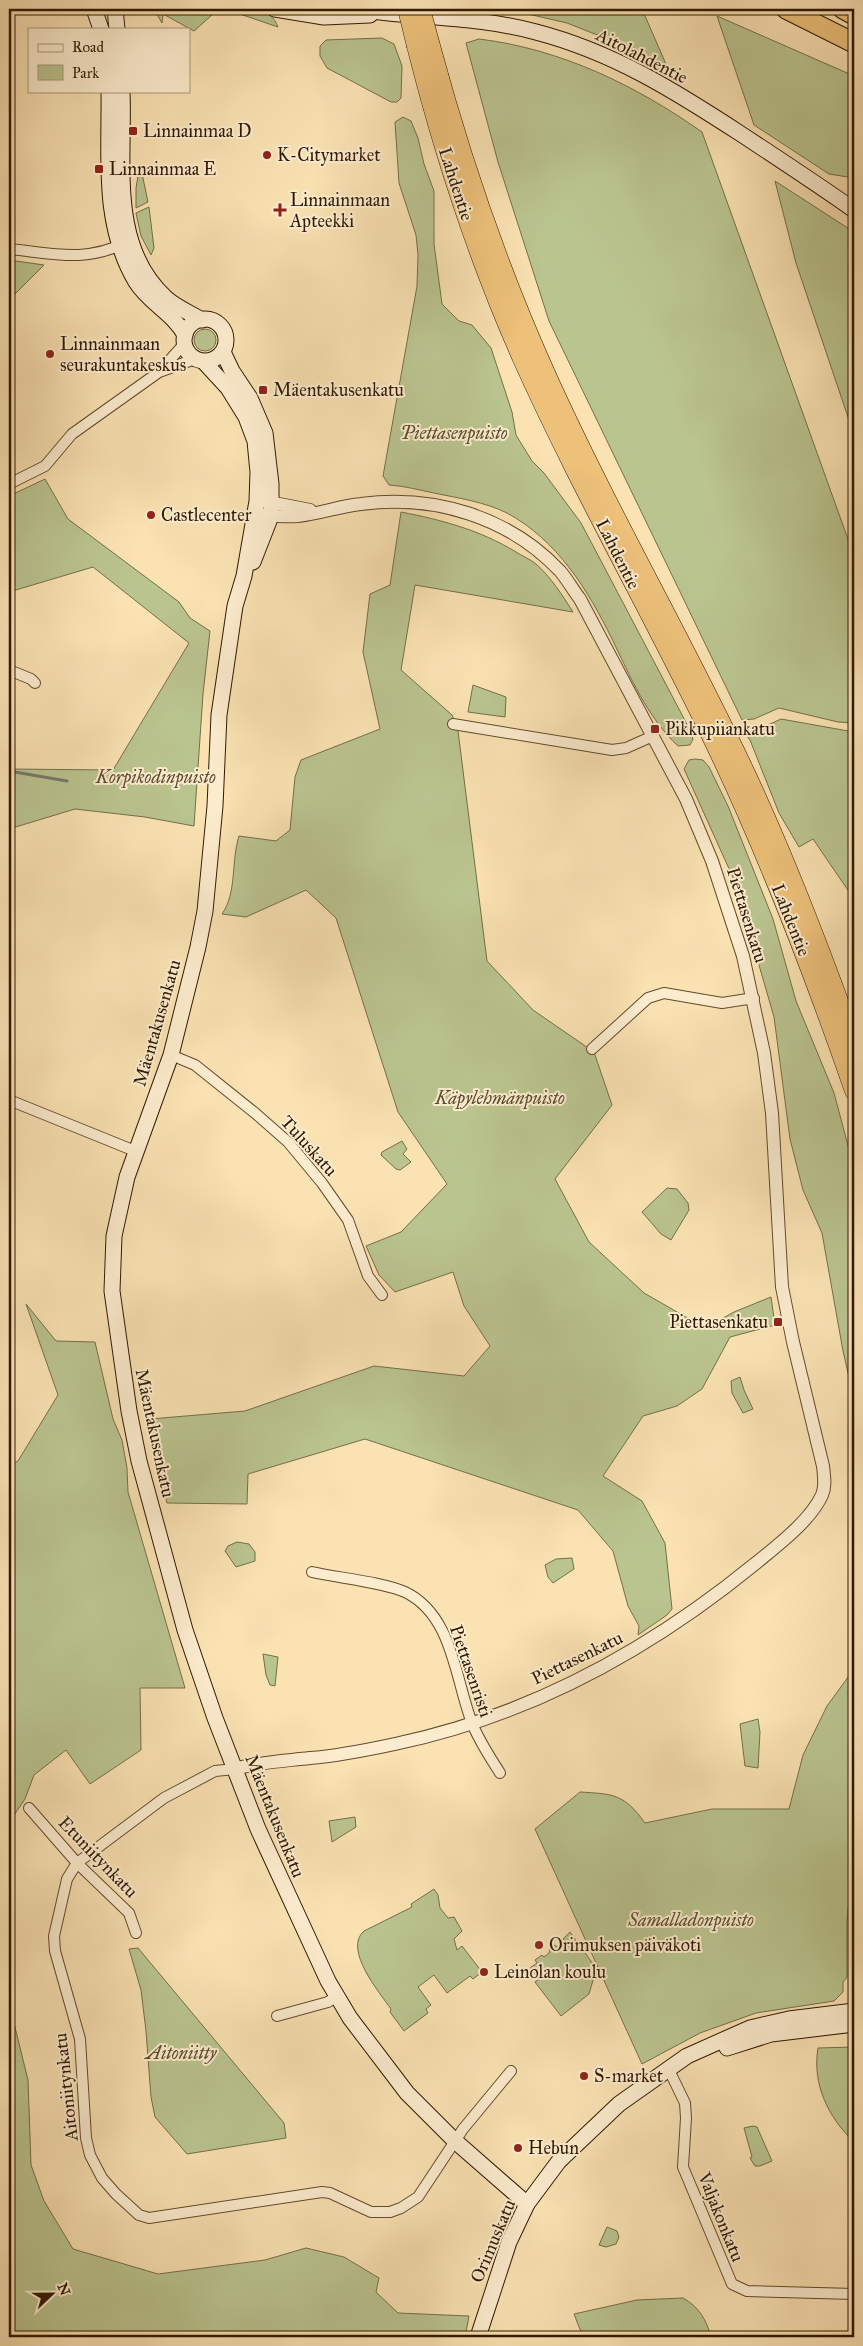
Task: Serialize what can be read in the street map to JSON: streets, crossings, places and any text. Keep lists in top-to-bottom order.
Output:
{
  "streets": {
    "highway": ["Lahdentie"],
    "main road": ["Aitolahdentie", "Mäentakusenkatu", "Orimuskatu"],
    "street": [
      "Piettasenkatu",
      "Tuluskatu",
      "Piettasenristi",
      "Etuniitynkatu",
      "Aitoniitynkatu",
      "Valjakonkatu"
    ]
  },
  "crossings": [
    ["Piettasenkatu", "Mäentakusenkatu"],
    ["Piettasenkatu", "Piettasenristi"],
    ["Piettasenkatu", "Aitoniitynkatu"],
    ["Mäentakusenkatu", "Tuluskatu"],
    ["Mäentakusenkatu", "Aitoniitynkatu"],
    ["Mäentakusenkatu", "Orimuskatu"],
    ["Etuniitynkatu", "Aitoniitynkatu"],
    ["Valjakonkatu", "Orimuskatu"]
  ],
  "parks": [
    "Piettasenpuisto",
    "Korpikodinpuisto",
    "Käpylehmänpuisto",
    "Samalladonpuisto",
    "Aitoniitty"
  ],
  "places": {
    "transit": [
      "Linnainmaa D",
      "Linnainmaa E",
      "Mäentakusenkatu",
      "Pikkupiiankatu",
      "Piettasenkatu"
    ],
    "other": [
      "K-Citymarket",
      "Linnainmaan seurakuntakeskus",
      "Castlecenter",
      "Orimuksen päiväkoti",
      "Leinolan koulu",
      "S-market",
      "Hebun"
    ],
    "health": ["Linnainmaan Apteekki"]
  },
  "legend": ["Road", "Park"],
  "north": "right"
}
